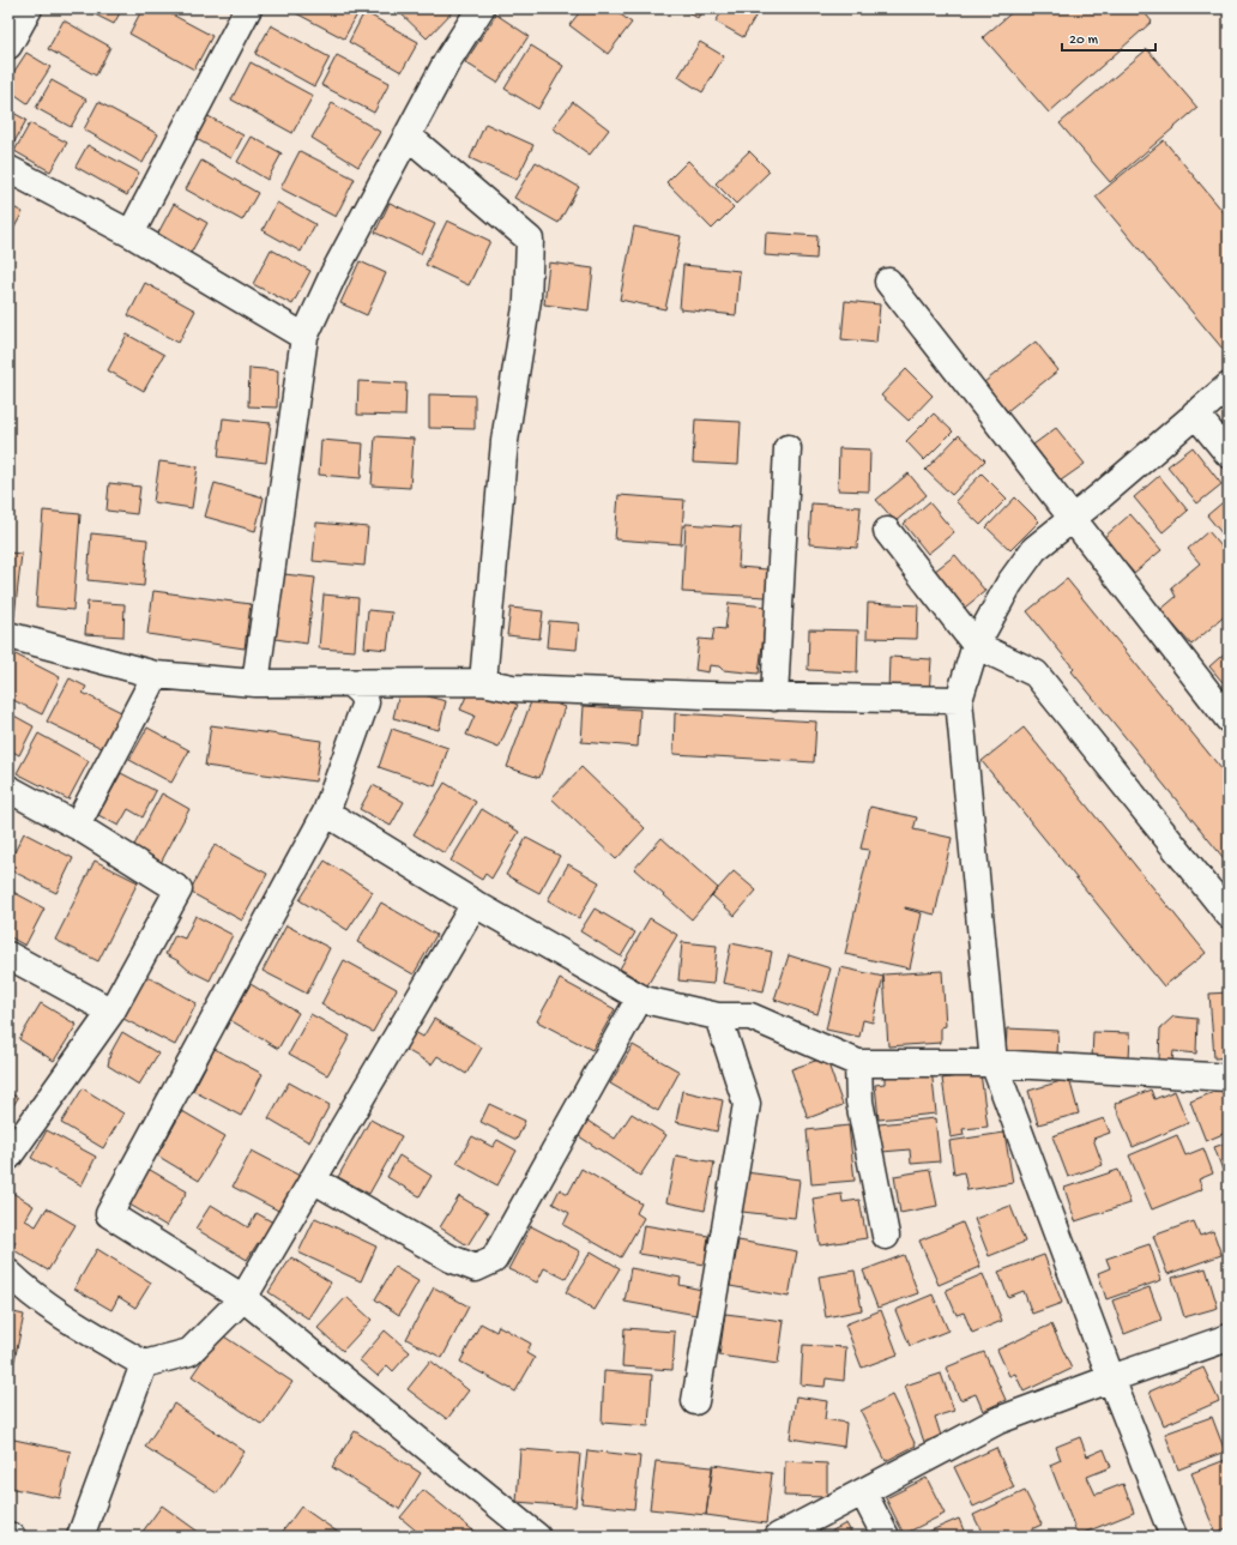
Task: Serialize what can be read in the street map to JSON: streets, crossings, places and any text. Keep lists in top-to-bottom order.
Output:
{
  "scale_bar": "20 m"
}
